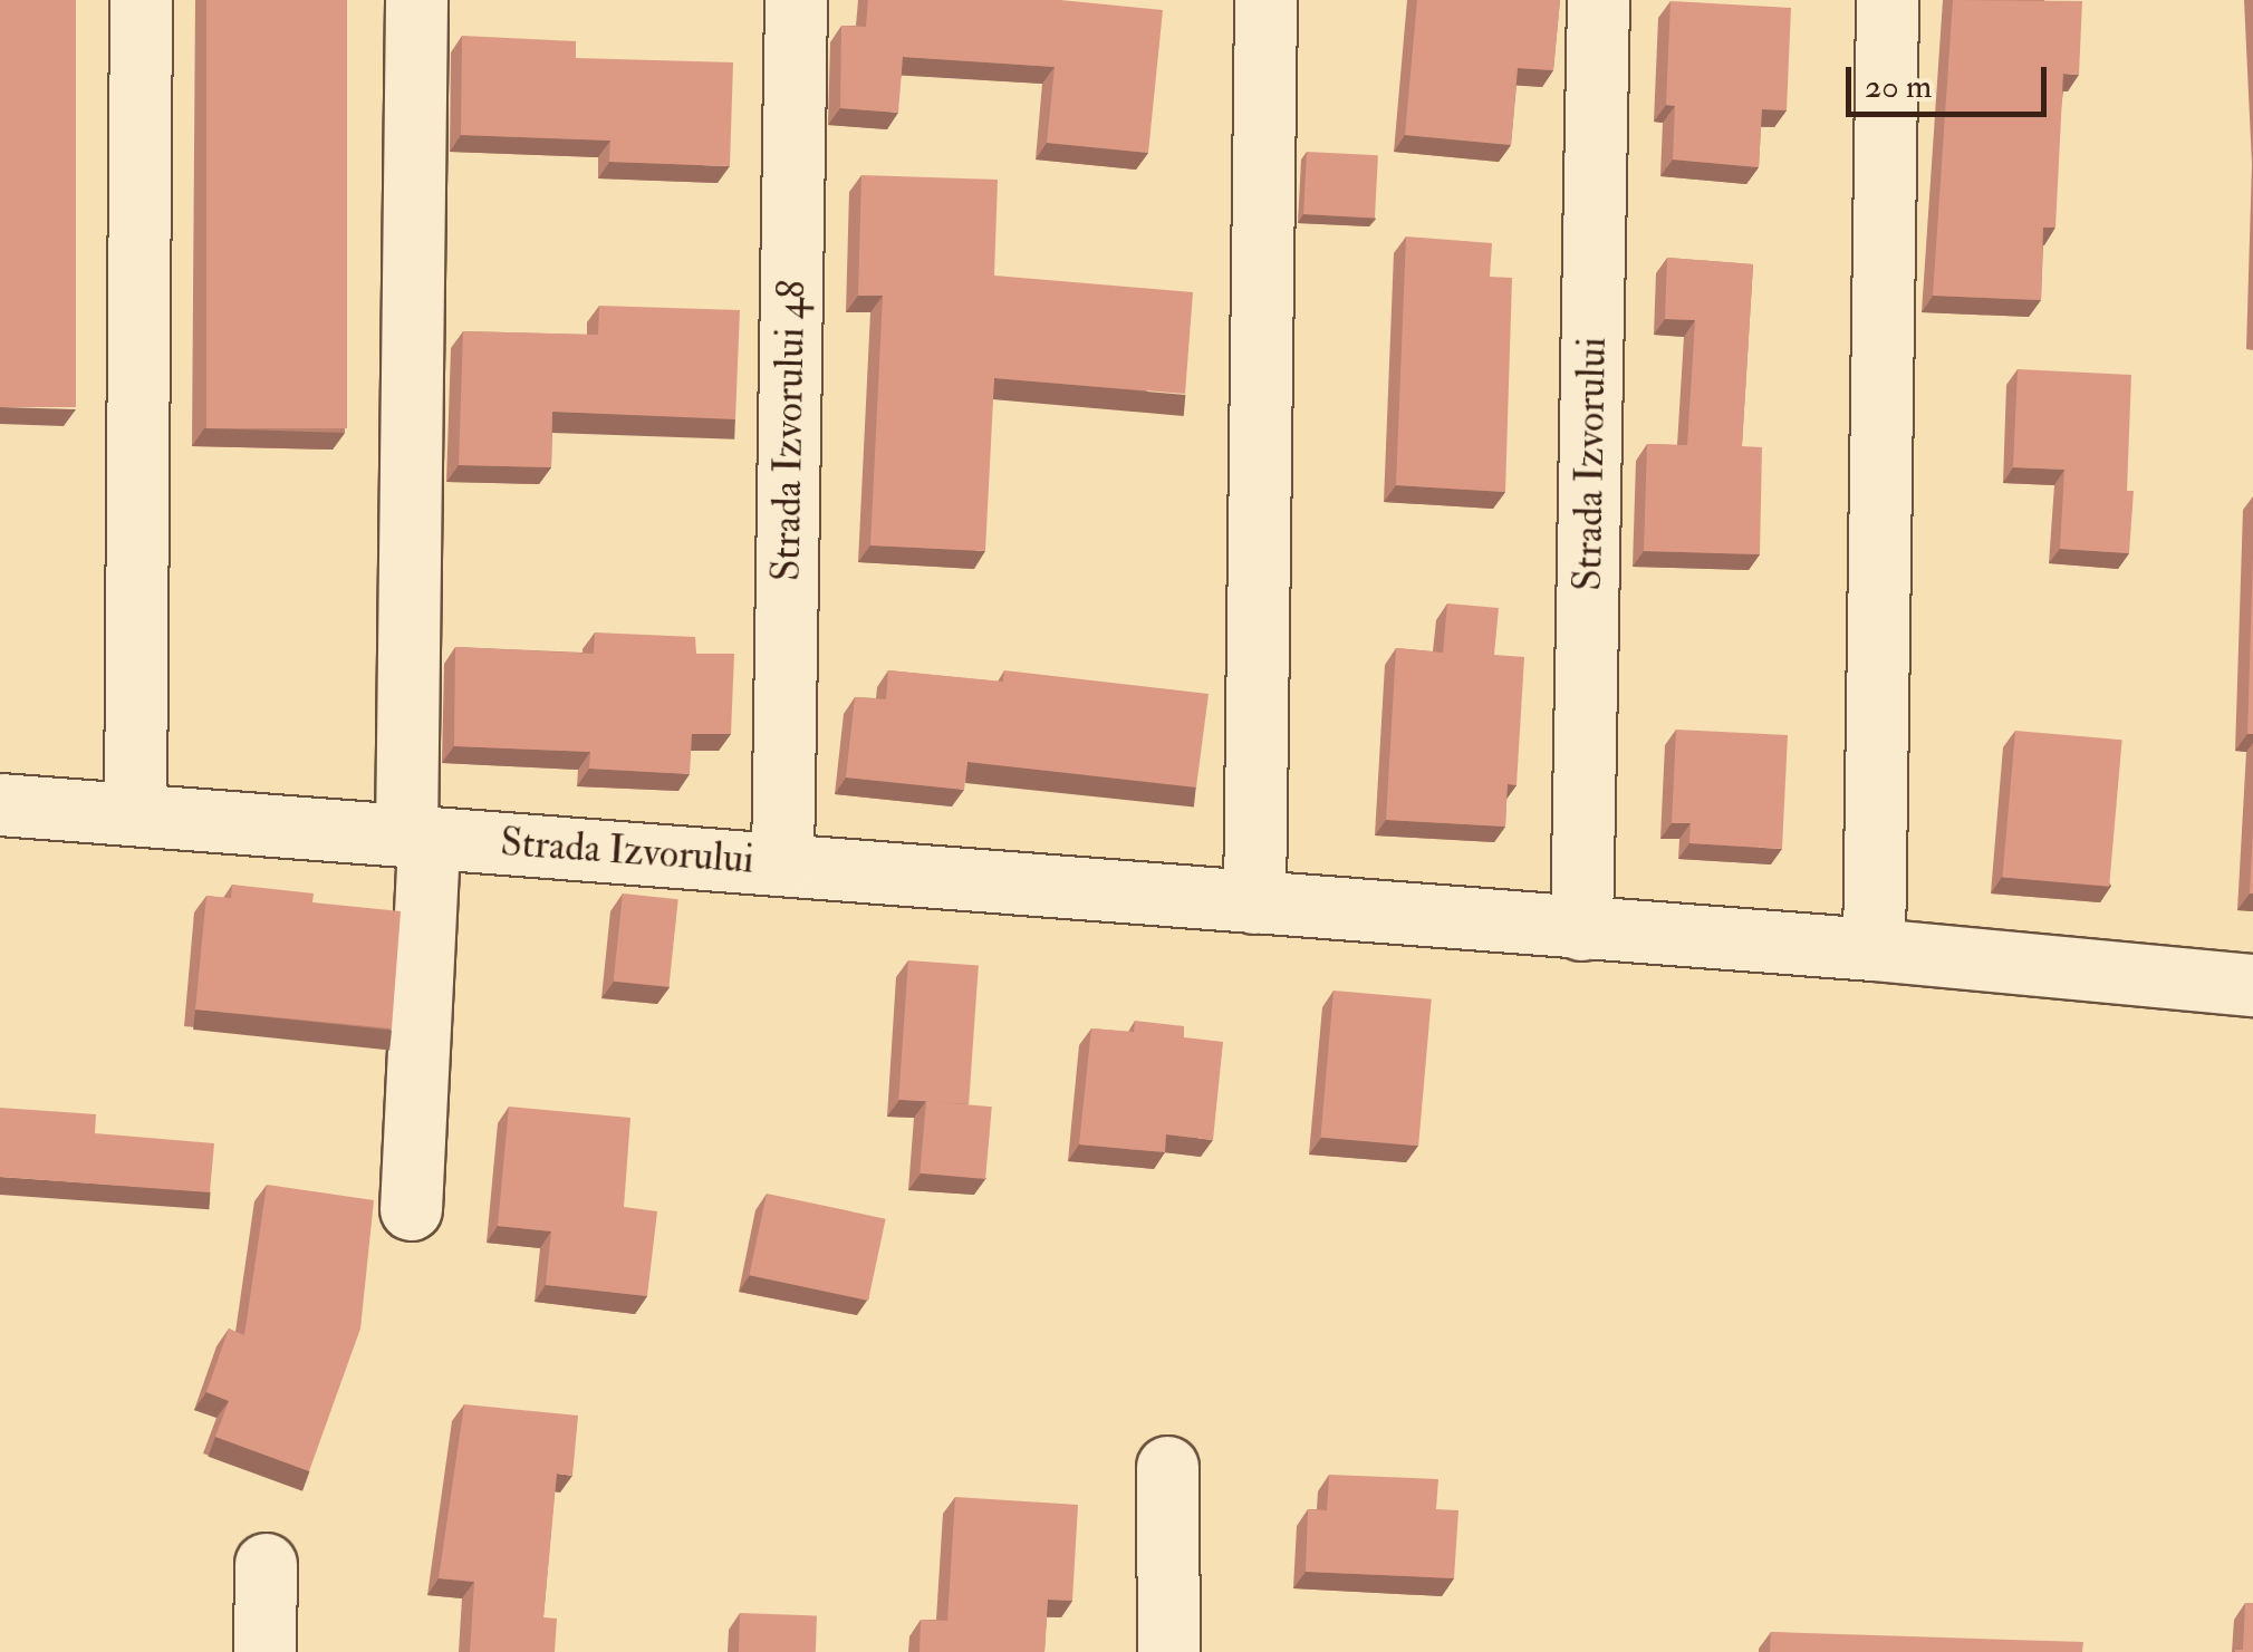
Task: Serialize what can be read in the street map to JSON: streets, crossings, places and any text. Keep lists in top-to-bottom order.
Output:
{
  "streets": {
    "street": ["Strada Izvorului 48", "Strada Izvorului"]
  },
  "crossings": [
    ["Strada Izvorului 48", "Strada Izvorului"]
  ],
  "scale_bar": "20 m"
}
